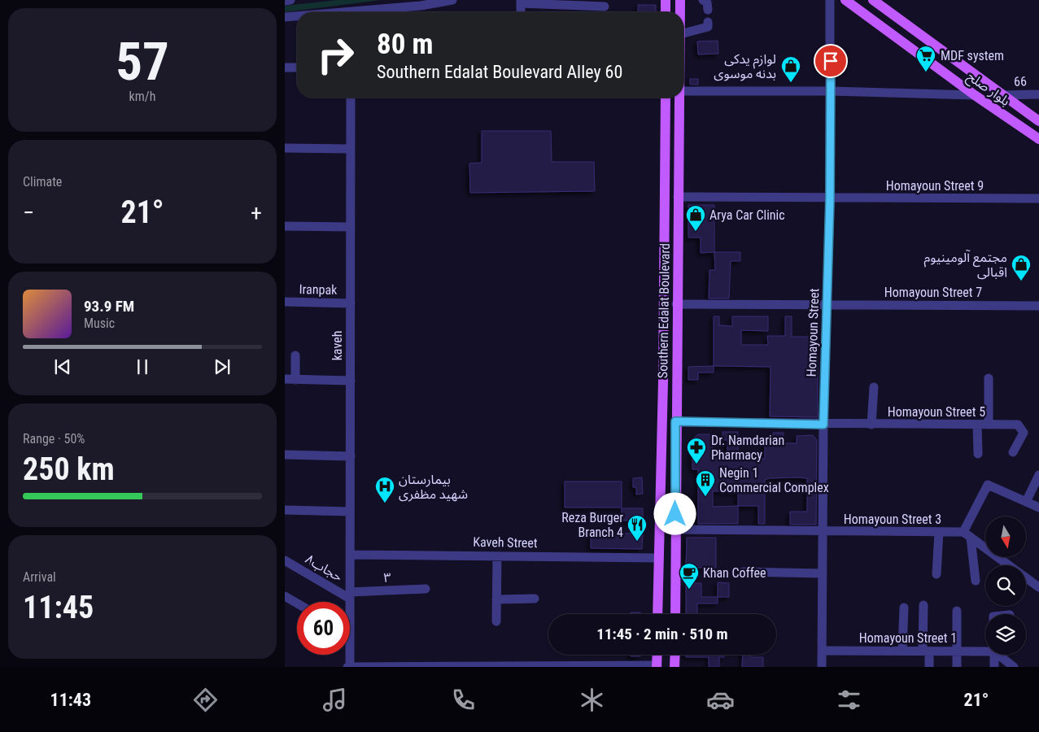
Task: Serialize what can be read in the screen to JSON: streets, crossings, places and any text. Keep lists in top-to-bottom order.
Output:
{
  "streets": {
    "main road": ["بلوار صلح", "Southern Edalat Boulevard"],
    "street": [
      "66",
      "Homayoun Street 9",
      "Iranpak",
      "Homayoun Street 7",
      "Homayoun Street",
      "kaveh",
      "Homayoun Street 5",
      "Homayoun Street 3",
      "Kaveh Street",
      "حجاب۸",
      "۳",
      "Homayoun Street 1"
    ]
  },
  "crossings": [
    ["66", "بلوار صلح"],
    ["Homayoun Street 9", "Southern Edalat Boulevard"],
    ["Homayoun Street 9", "Homayoun Street"],
    ["Iranpak", "kaveh"],
    ["Homayoun Street 7", "Southern Edalat Boulevard"],
    ["Homayoun Street 7", "Homayoun Street"],
    ["Southern Edalat Boulevard", "Homayoun Street 5"],
    ["Southern Edalat Boulevard", "Homayoun Street 3"],
    ["Southern Edalat Boulevard", "Kaveh Street"],
    ["Homayoun Street", "Homayoun Street 5"],
    ["Homayoun Street", "Homayoun Street 3"],
    ["Homayoun Street", "Homayoun Street 1"],
    ["kaveh", "Kaveh Street"],
    ["kaveh", "حجاب۸"],
    ["kaveh", "۳"],
    ["حجاب۸", "۳"]
  ],
  "places": {
    "supermarket": ["MDF system"],
    "shop": ["لوازم یدکی بدنه موسوی", "Arya Car Clinic", "مجتمع آلومینیوم اقبالی"],
    "pharmacy": ["Dr. Namdarian Pharmacy"],
    "building": ["Negin 1 Commercial Complex"],
    "hospital": ["بیمارستان شهید مظفری"],
    "restaurant": ["Reza Burger Branch 4"],
    "cafe": ["Khan Coffee"]
  },
  "north": "bottom",
  "page": {
    "tile": [
      ["57", "km/h"],
      "Climate",
      ["Range · 50%", "250 km"],
      ["Arrival", "11:45"]
    ],
    "turn": ["80 m", "Southern Edalat Boulevard Alley 60"],
    "heat": ["−", "21°", "+"],
    "song": ["93.9 FM", "Music"],
    "limit": "60",
    "trip": "11:45 · 2 min · 510 m",
    "tabs": ["11:43", "21°"]
  }
}
